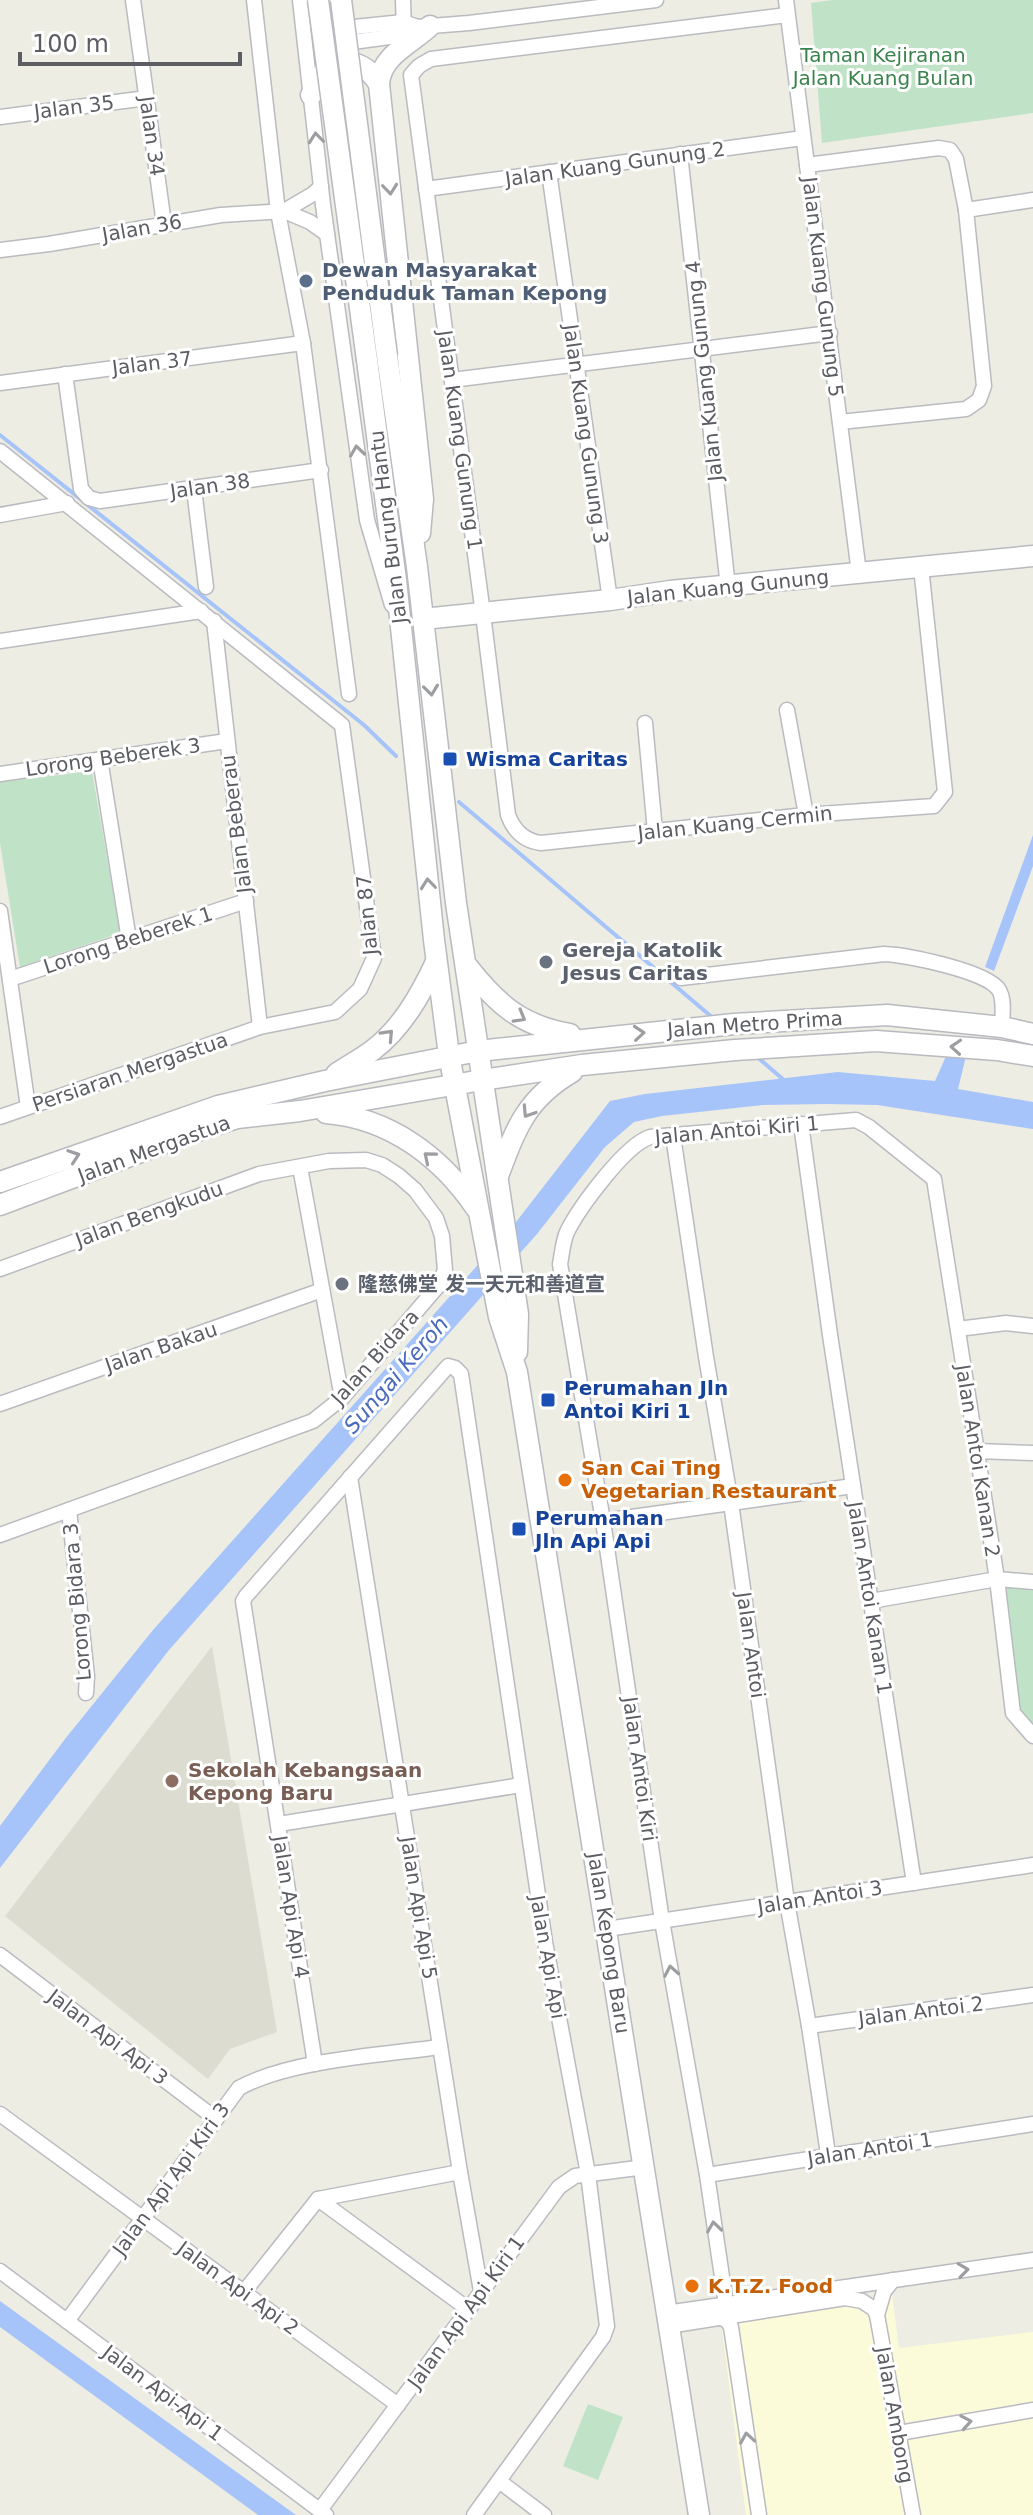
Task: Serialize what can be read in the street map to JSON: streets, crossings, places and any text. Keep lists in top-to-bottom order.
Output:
{
  "streets": {
    "main road": [
      "Jalan Burung Hantu",
      "Jalan Kuang Gunung",
      "Jalan Metro Prima",
      "Jalan Mergastua",
      "Jalan Kepong Baru"
    ],
    "street": [
      "Jalan 35",
      "Jalan 34",
      "Jalan Kuang Gunung 2",
      "Jalan 36",
      "Jalan Kuang Gunung 5",
      "Jalan 37",
      "Jalan Kuang Gunung 4",
      "Jalan Kuang Gunung 3",
      "Jalan Kuang Gunung 1",
      "Jalan 38",
      "Lorong Beberek 3",
      "Jalan Kuang Cermin",
      "Jalan Beberau",
      "Jalan 87",
      "Lorong Beberek 1",
      "Persiaran Mergastua",
      "Jalan Antoi Kiri 1",
      "Jalan Bengkudu",
      "Jalan Bakau",
      "Jalan Bidara",
      "Jalan Antoi Kanan 2",
      "Jalan Antoi Kanan 1",
      "Lorong Bidara 3",
      "Jalan Antoi",
      "Jalan Antoi Kiri",
      "Jalan Antoi 3",
      "Jalan Api Api 4",
      "Jalan Api Api 5",
      "Jalan Api Api",
      "Jalan Antoi 2",
      "Jalan Api Api 3",
      "Jalan Antoi 1",
      "Jalan Api Api Kiri 3",
      "Jalan Api Api 2",
      "Jalan Api Api Kiri 1",
      "Jalan Api-Api 1",
      "Jalan Ambong"
    ]
  },
  "crossings": [
    ["Jalan 35", "Jalan 34"],
    ["Jalan 34", "Jalan 36"],
    ["Jalan Kuang Gunung 2", "Jalan Kuang Gunung 5"],
    ["Jalan Kuang Gunung 2", "Jalan Kuang Gunung 4"],
    ["Jalan Kuang Gunung 2", "Jalan Kuang Gunung 3"],
    ["Jalan Kuang Gunung 2", "Jalan Kuang Gunung 1"],
    ["Jalan Kuang Gunung 5", "Jalan Kuang Gunung 1"],
    ["Jalan Kuang Gunung 5", "Jalan Kuang Gunung"],
    ["Jalan 37", "Jalan 38"],
    ["Jalan Kuang Gunung 4", "Jalan Kuang Gunung"],
    ["Jalan Kuang Gunung 3", "Jalan Kuang Gunung"],
    ["Jalan Kuang Gunung 1", "Jalan Kuang Gunung"],
    ["Jalan Kuang Gunung 1", "Jalan Kuang Cermin"],
    ["Jalan Burung Hantu", "Jalan Kuang Gunung"],
    ["Jalan Burung Hantu", "Jalan Metro Prima"],
    ["Jalan Burung Hantu", "Jalan Mergastua"],
    ["Jalan Burung Hantu", "Jalan Kepong Baru"],
    ["Jalan Kuang Gunung", "Jalan Kuang Cermin"],
    ["Lorong Beberek 3", "Jalan Beberau"],
    ["Jalan Beberau", "Jalan 87"],
    ["Jalan Beberau", "Lorong Beberek 1"],
    ["Jalan Beberau", "Persiaran Mergastua"],
    ["Jalan 87", "Persiaran Mergastua"],
    ["Jalan Metro Prima", "Jalan Mergastua"],
    ["Jalan Metro Prima", "Jalan Kepong Baru"],
    ["Jalan Antoi Kiri 1", "Jalan Antoi Kanan 2"],
    ["Jalan Antoi Kiri 1", "Jalan Antoi Kanan 1"],
    ["Jalan Antoi Kiri 1", "Jalan Antoi"],
    ["Jalan Antoi Kiri 1", "Jalan Antoi Kiri"],
    ["Jalan Mergastua", "Jalan Kepong Baru"],
    ["Jalan Bengkudu", "Jalan Bidara"],
    ["Jalan Bidara", "Lorong Bidara 3"],
    ["Jalan Antoi Kanan 1", "Jalan Antoi 3"],
    ["Jalan Antoi", "Jalan Antoi 3"],
    ["Jalan Antoi", "Jalan Antoi 2"],
    ["Jalan Antoi", "Jalan Antoi 1"],
    ["Jalan Antoi Kiri", "Jalan Antoi 3"],
    ["Jalan Antoi Kiri", "Jalan Antoi 1"],
    ["Jalan Antoi 3", "Jalan Kepong Baru"],
    ["Jalan Api Api 4", "Jalan Api Api 5"],
    ["Jalan Api Api 4", "Jalan Api Api"],
    ["Jalan Api Api 4", "Jalan Api Api Kiri 3"],
    ["Jalan Api Api 5", "Jalan Api Api"],
    ["Jalan Api Api 5", "Jalan Api Api Kiri 3"],
    ["Jalan Api Api 5", "Jalan Api Api Kiri 1"],
    ["Jalan Kepong Baru", "Jalan Api Api Kiri 1"],
    ["Jalan Api Api", "Jalan Api Api Kiri 1"],
    ["Jalan Api Api 3", "Jalan Api Api Kiri 3"],
    ["Jalan Api Api Kiri 3", "Jalan Api Api 2"],
    ["Jalan Api Api Kiri 3", "Jalan Api-Api 1"],
    ["Jalan Api Api 2", "Jalan Api Api Kiri 1"],
    ["Jalan Api Api Kiri 1", "Jalan Api-Api 1"]
  ],
  "one_way": ["Jalan Antoi Kiri"],
  "water": ["Sungai Keroh"],
  "parks": ["Taman Kejiranan Jalan Kuang Bulan"],
  "places": {
    "other": [
      "Dewan Masyarakat Penduduk Taman Kepong",
      "Gereja Katolik Jesus Caritas",
      "隆慈佛堂 发一天元和善道宣",
      "San Cai Ting Vegetarian Restaurant",
      "Sekolah Kebangsaan Kepong Baru",
      "K.T.Z. Food"
    ],
    "transit": ["Wisma Caritas", "Perumahan Jln Antoi Kiri 1", "Perumahan Jln Api Api"]
  },
  "scale_bar": "100 m"
}
